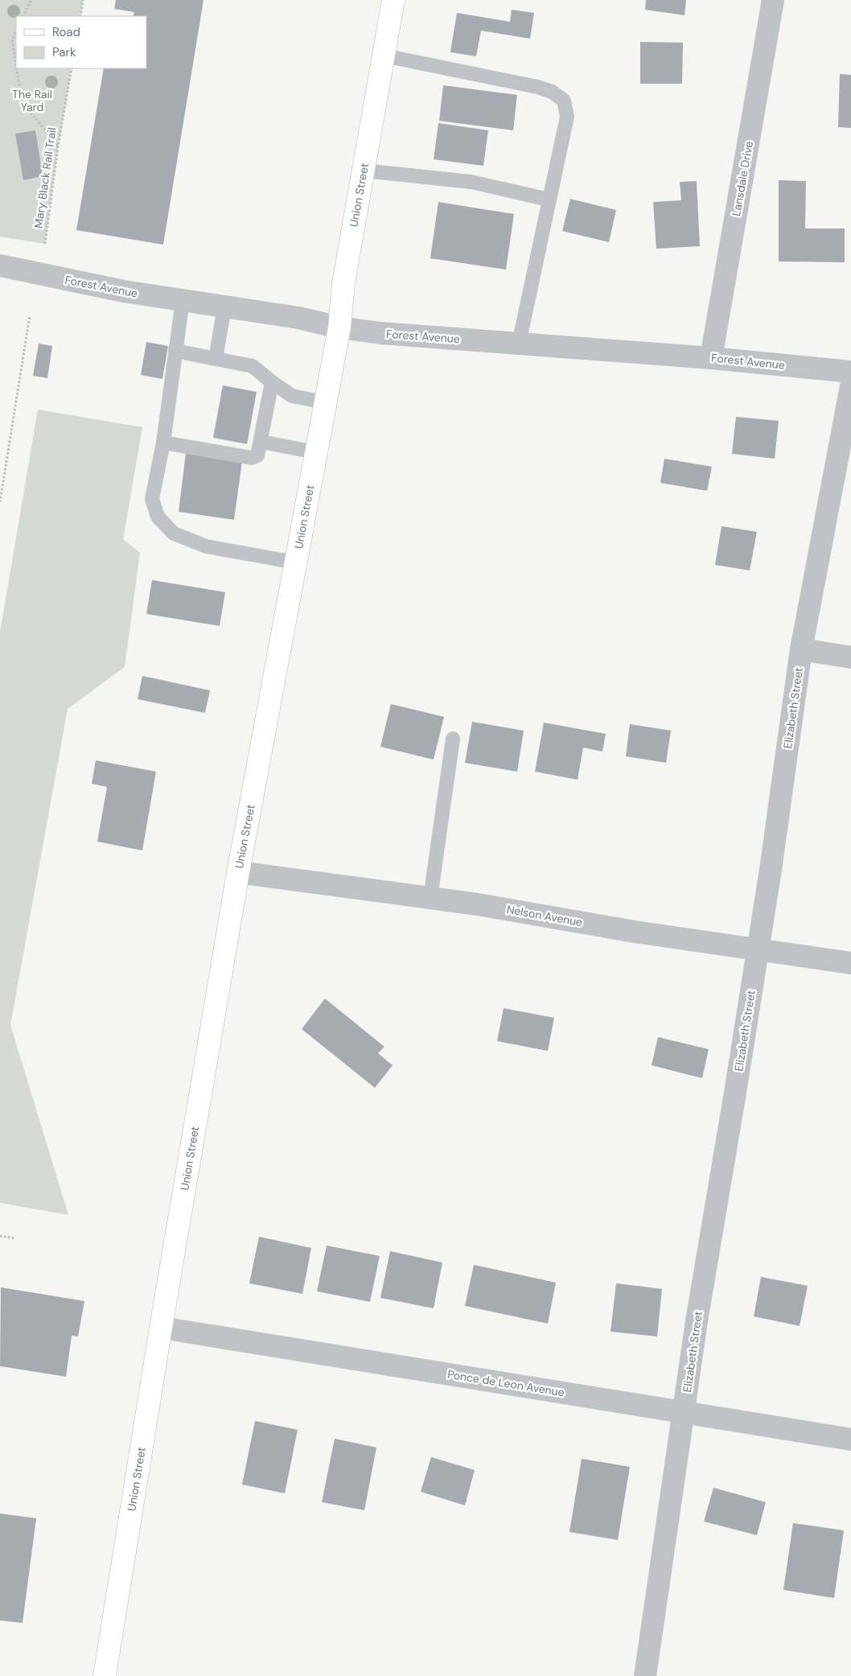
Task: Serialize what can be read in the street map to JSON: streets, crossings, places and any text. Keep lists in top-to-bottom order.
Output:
{
  "streets": {
    "main road": ["Union Street"],
    "street": [
      "Lansdale Drive",
      "Forest Avenue",
      "Elizabeth Street",
      "Nelson Avenue",
      "Ponce de Leon Avenue"
    ],
    "path": ["Mary Black Rail Trail"]
  },
  "crossings": [
    ["Lansdale Drive", "Forest Avenue"],
    ["Union Street", "Forest Avenue"],
    ["Union Street", "Nelson Avenue"],
    ["Union Street", "Ponce de Leon Avenue"],
    ["Elizabeth Street", "Nelson Avenue"],
    ["Elizabeth Street", "Ponce de Leon Avenue"]
  ],
  "parks": ["The Rail Yard"],
  "legend": ["Road", "Park"]
}
